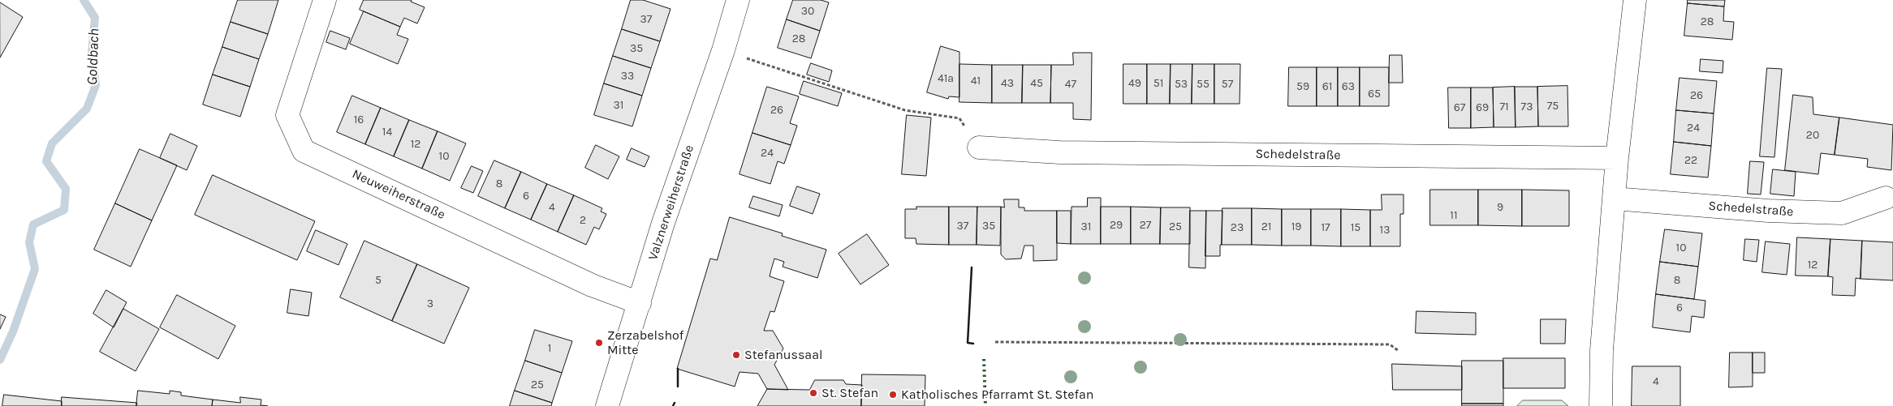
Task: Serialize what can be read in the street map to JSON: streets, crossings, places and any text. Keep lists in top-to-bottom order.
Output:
{
  "streets": {
    "street": ["Schedelstraße", "Neuweiherstraße", "Valznerweiherstraße"]
  },
  "crossings": [
    ["Neuweiherstraße", "Valznerweiherstraße"]
  ],
  "water": ["Goldbach"],
  "places": [
    "Zerzabelshof Mitte",
    "Stefanussaal",
    "St. Stefan",
    "Katholisches Pfarramt St. Stefan"
  ],
  "house_numbers": [
    "30",
    "37",
    "28",
    "28",
    "35",
    "33",
    "41a",
    "41",
    "43",
    "45",
    "49",
    "51",
    "47",
    "53",
    "55",
    "57",
    "59",
    "61",
    "63",
    "65",
    "26",
    "31",
    "75",
    "71",
    "73",
    "67",
    "69",
    "26",
    "16",
    "24",
    "14",
    "20",
    "12",
    "24",
    "10",
    "22",
    "8",
    "6",
    "4",
    "9",
    "11",
    "2",
    "29",
    "27",
    "37",
    "35",
    "31",
    "25",
    "21",
    "19",
    "23",
    "17",
    "15",
    "13",
    "10",
    "12",
    "5",
    "8",
    "3",
    "6",
    "1",
    "4",
    "25"
  ]
}
